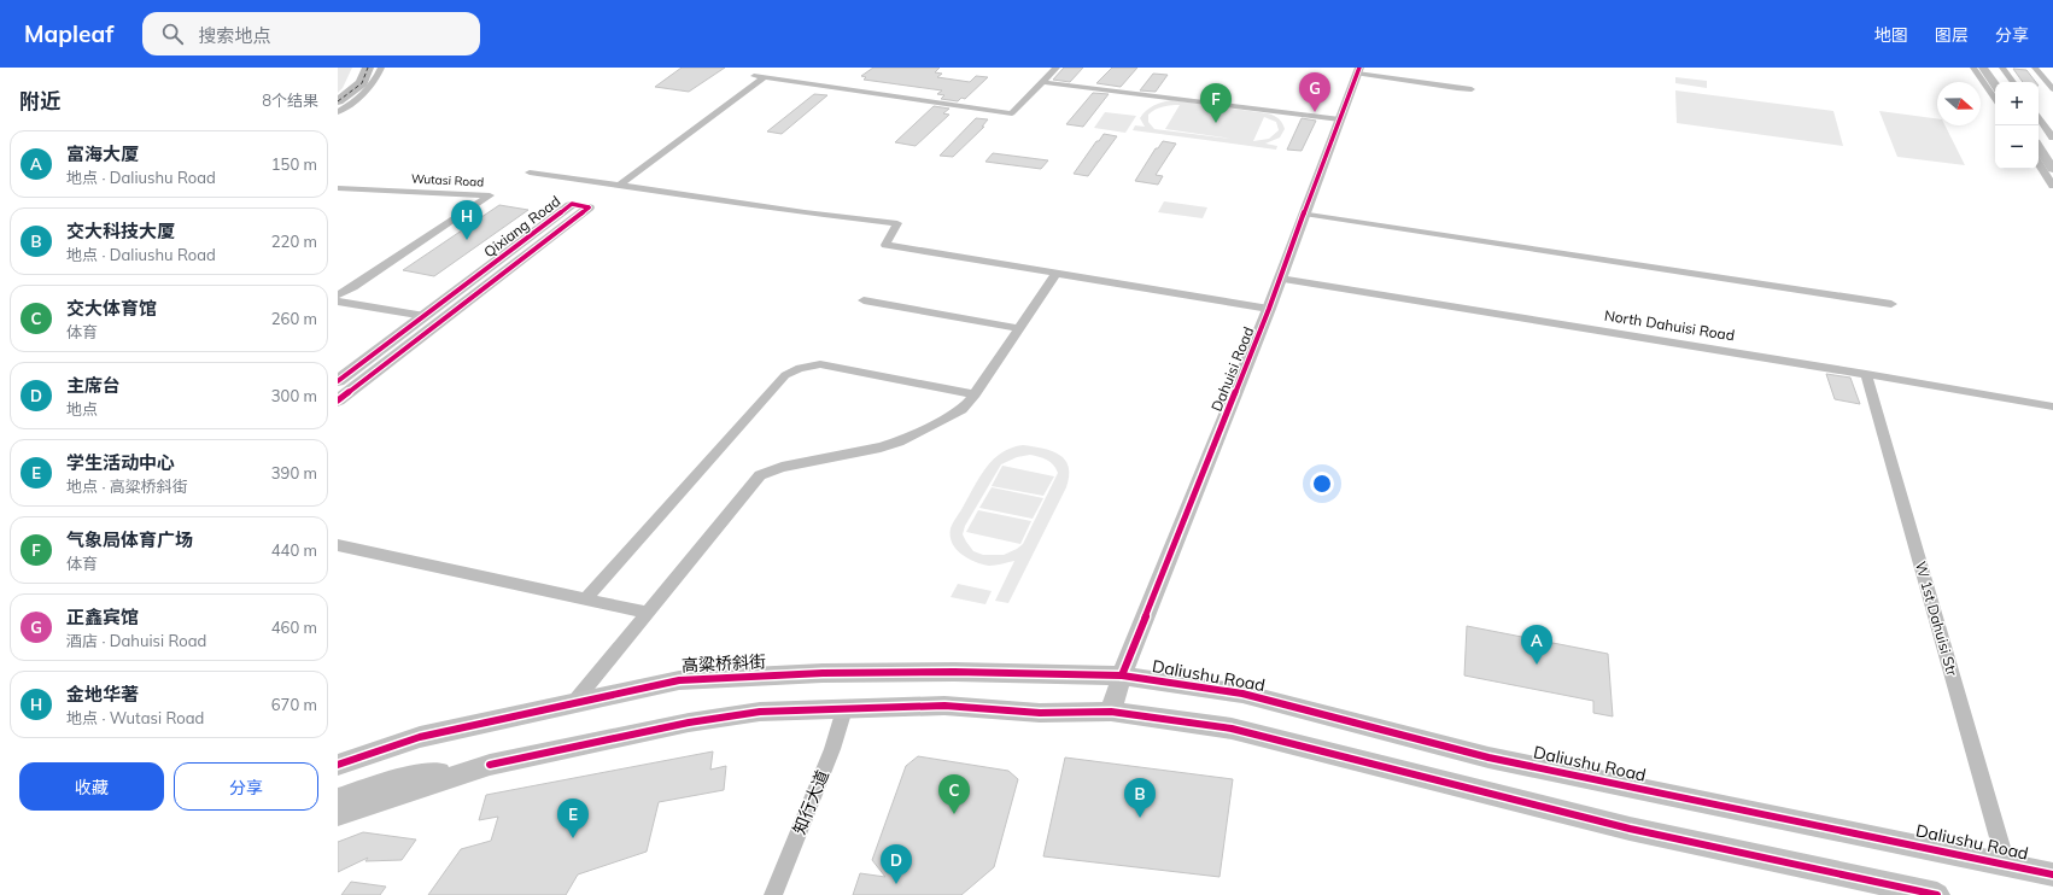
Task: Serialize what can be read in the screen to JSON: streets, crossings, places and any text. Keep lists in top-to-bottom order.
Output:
{
  "streets": {
    "main road": [
      "Qixiang Road",
      "Dahuisi Road",
      "高粱桥斜街",
      "Daliushu Road"
    ],
    "street": [
      "Wutasi Road",
      "North Dahuisi Road",
      "W 1st Dahuisi Str",
      "知行大道"
    ]
  },
  "crossings": [
    ["North Dahuisi Road", "Dahuisi Road"],
    ["North Dahuisi Road", "W 1st Dahuisi Str"],
    ["Dahuisi Road", "高粱桥斜街"],
    ["Dahuisi Road", "Daliushu Road"],
    ["W 1st Dahuisi Str", "Daliushu Road"],
    ["高粱桥斜街", "Daliushu Road"]
  ],
  "north": "right",
  "page": {
    "header": "Mapleaf",
    "search": "搜索地点",
    "nav": ["地图", "图层", "分享"],
    "heading": ["附近", "8个结果"],
    "pins": [
      "G",
      "F",
      "H",
      "A",
      "C",
      "B",
      "E",
      "D"
    ],
    "map_buttons": ["+", "−"],
    "list": [
      {
        "mark": "A",
        "name": "富海大厦",
        "note": "地点 · Daliushu Road",
        "value": "150 m"
      },
      {
        "mark": "B",
        "name": "交大科技大厦",
        "note": "地点 · Daliushu Road",
        "value": "220 m"
      },
      {
        "mark": "C",
        "name": "交大体育馆",
        "note": "体育",
        "value": "260 m"
      },
      {
        "mark": "D",
        "name": "主席台",
        "note": "地点",
        "value": "300 m"
      },
      {
        "mark": "E",
        "name": "学生活动中心",
        "note": "地点 · 高粱桥斜街",
        "value": "390 m"
      },
      {
        "mark": "F",
        "name": "气象局体育广场",
        "note": "体育",
        "value": "440 m"
      },
      {
        "mark": "G",
        "name": "正鑫宾馆",
        "note": "酒店 · Dahuisi Road",
        "value": "460 m"
      },
      {
        "mark": "H",
        "name": "金地华著",
        "note": "地点 · Wutasi Road",
        "value": "670 m"
      }
    ],
    "buttons": ["收藏", "分享"]
  }
}
